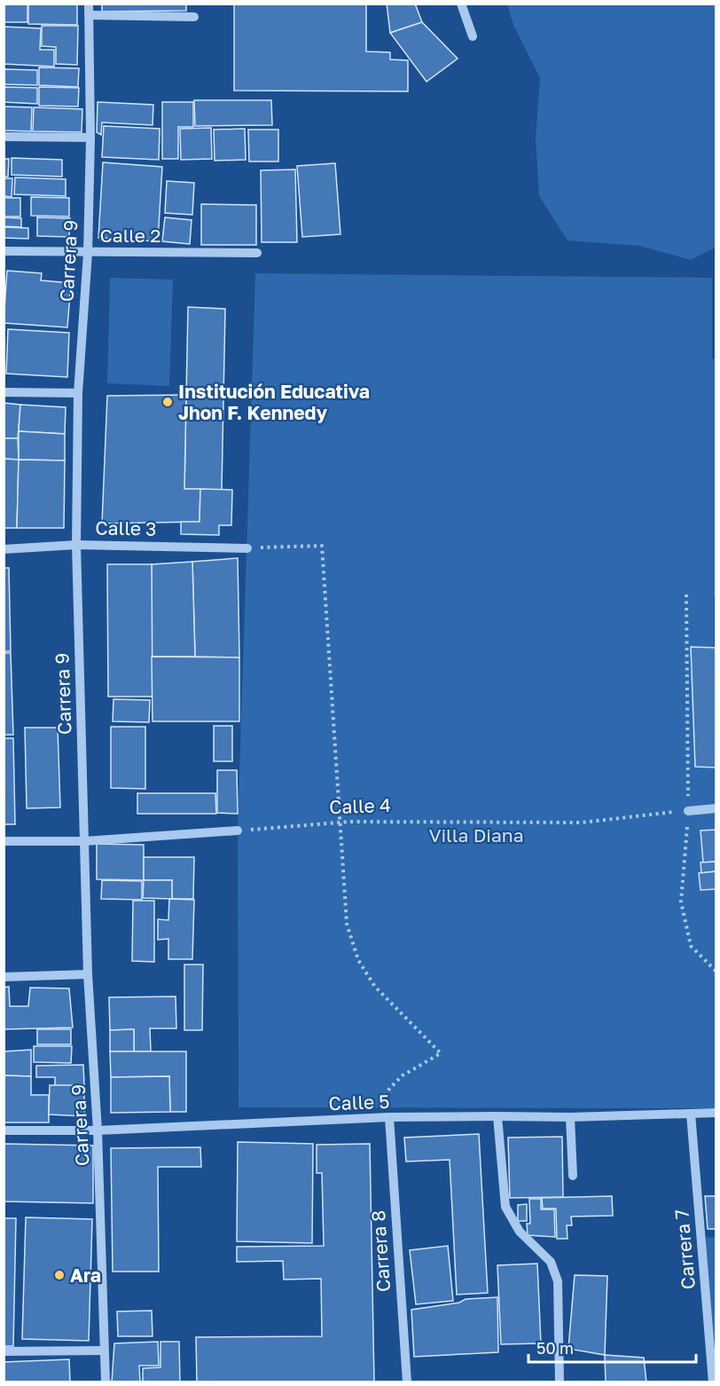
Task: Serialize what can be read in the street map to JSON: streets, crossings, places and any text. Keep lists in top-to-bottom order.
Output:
{
  "streets": {
    "street": [
      "Calle 2",
      "Carrera 9",
      "Calle 3",
      "Calle 5",
      "Carrera 7",
      "Carrera 8"
    ],
    "path": ["Calle 4"]
  },
  "crossings": [
    ["Calle 2", "Carrera 9"],
    ["Carrera 9", "Calle 3"],
    ["Carrera 9", "Calle 5"],
    ["Calle 5", "Carrera 7"],
    ["Calle 5", "Carrera 8"]
  ],
  "parks": ["Villa Diana"],
  "places": ["Institución Educativa Jhon F. Kennedy", "Ara"],
  "scale_bar": "50 m"
}
